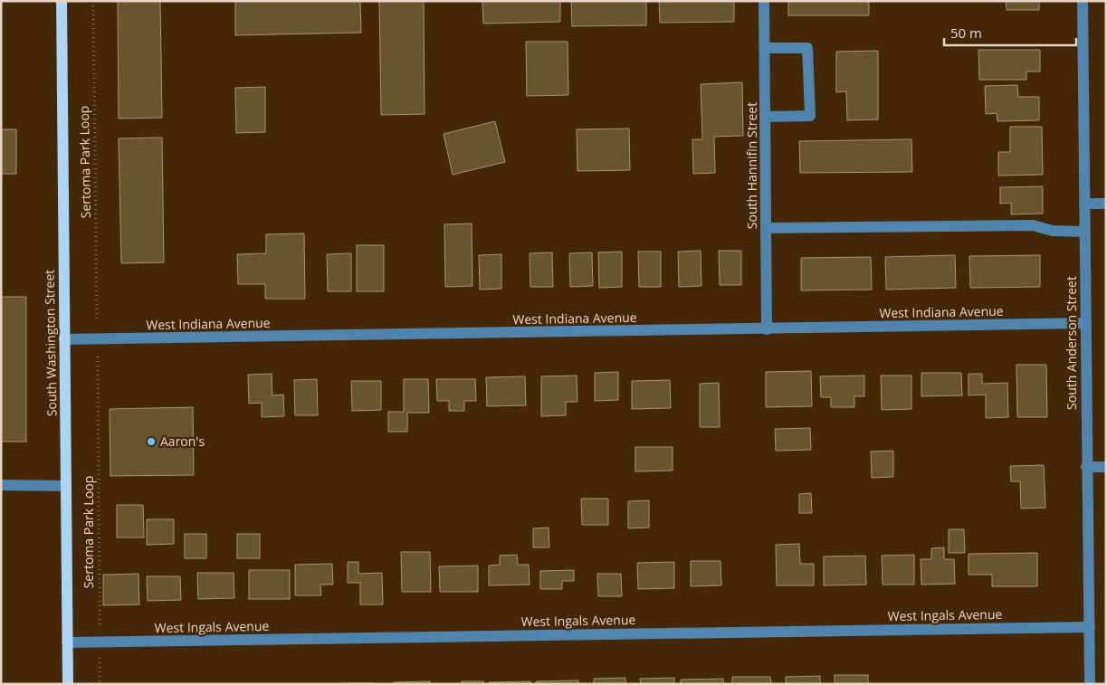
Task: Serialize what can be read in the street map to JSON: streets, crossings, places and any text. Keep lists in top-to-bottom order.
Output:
{
  "streets": {
    "main road": ["South Washington Street"],
    "street": [
      "South Hannifin Street",
      "West Indiana Avenue",
      "South Anderson Street",
      "West Ingals Avenue"
    ],
    "path": ["Sertoma Park Loop"]
  },
  "crossings": [
    ["South Hannifin Street", "West Indiana Avenue"],
    ["West Indiana Avenue", "South Washington Street"],
    ["West Indiana Avenue", "South Anderson Street"],
    ["South Washington Street", "West Ingals Avenue"],
    ["South Anderson Street", "West Ingals Avenue"]
  ],
  "places": ["Aaron's"],
  "scale_bar": "50 m"
}
